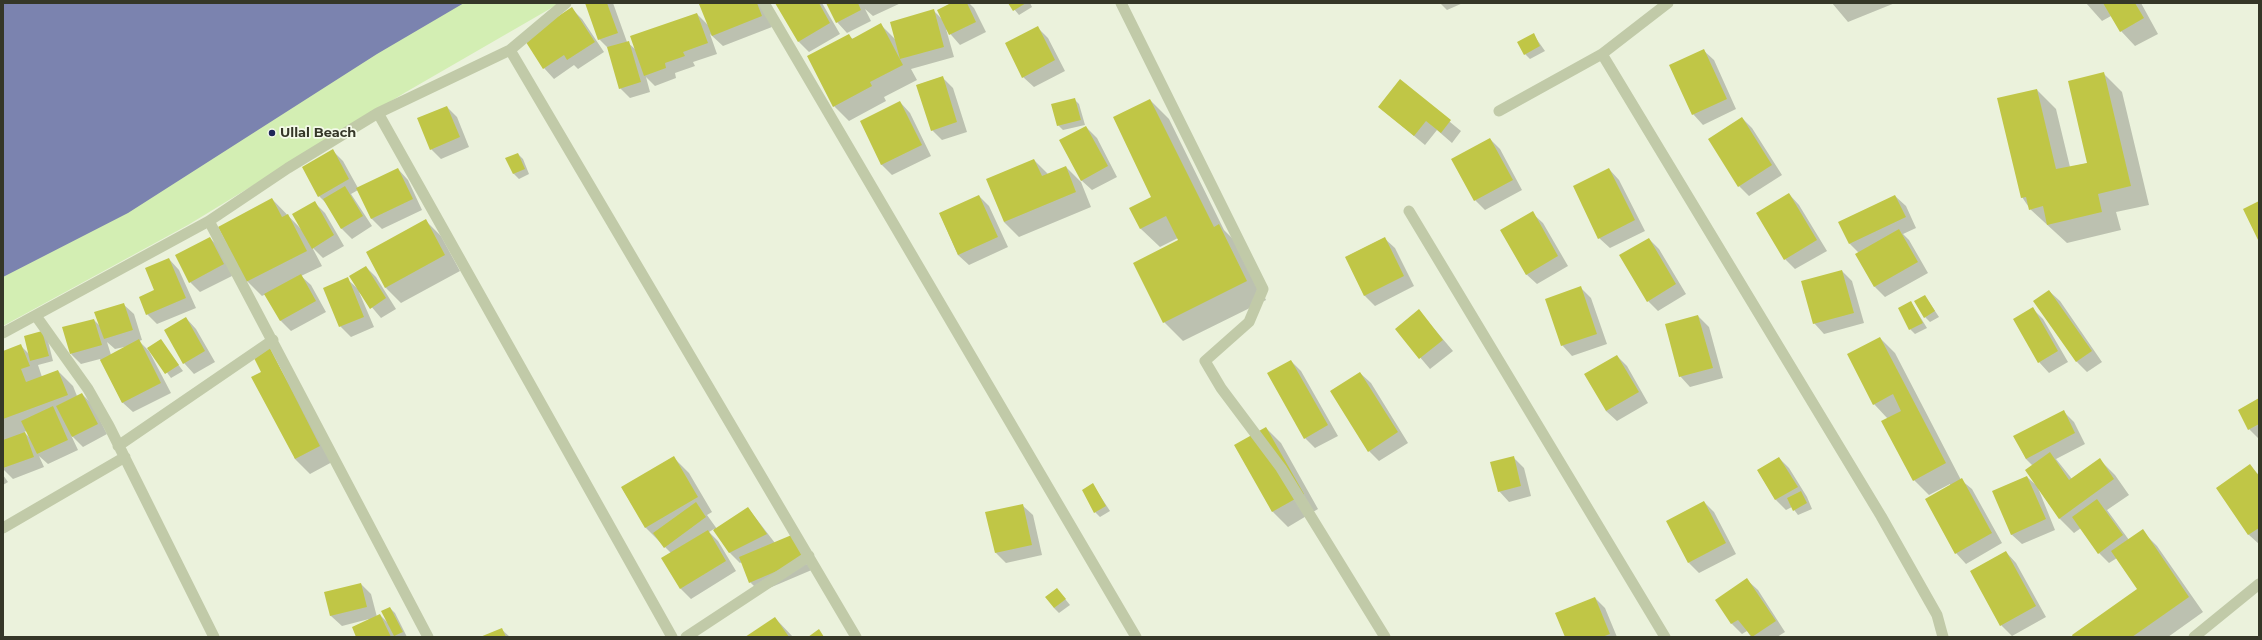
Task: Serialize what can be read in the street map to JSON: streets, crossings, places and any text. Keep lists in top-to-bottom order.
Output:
{
  "places": ["Ullal Beach"]
}
